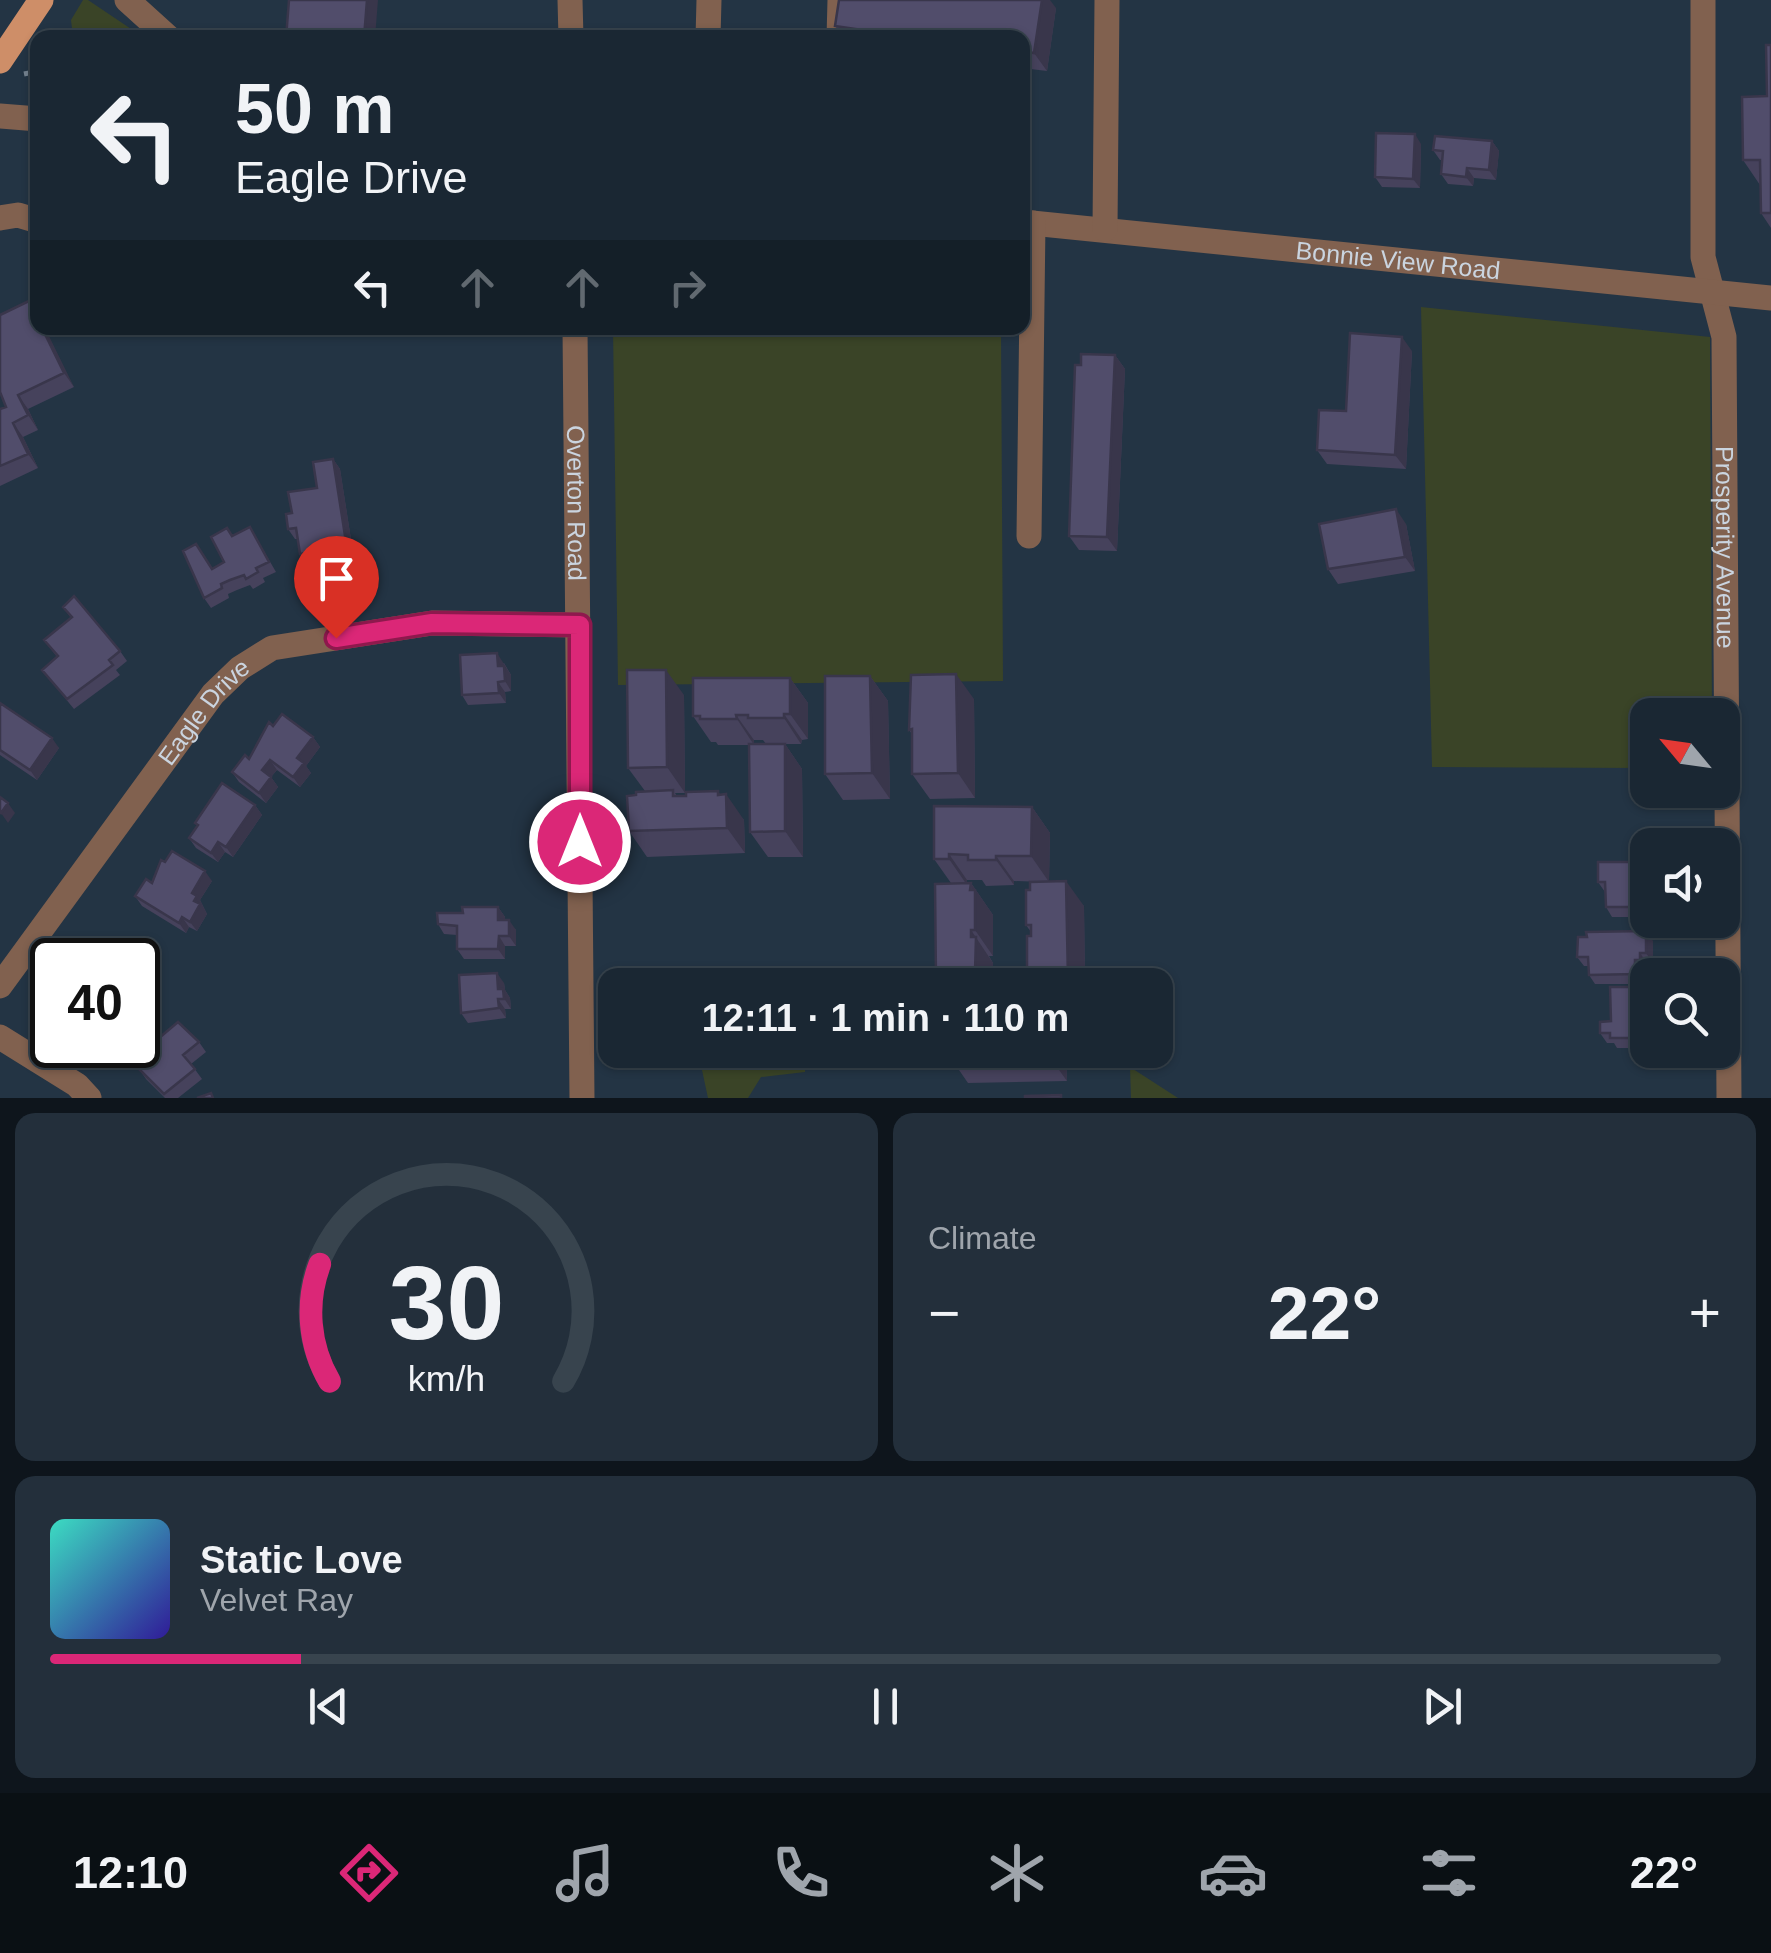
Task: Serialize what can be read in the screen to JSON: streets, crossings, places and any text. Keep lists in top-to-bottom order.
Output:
{
  "streets": {
    "street": [
      "Bonnie View Road",
      "Overton Road",
      "Prosperity Avenue",
      "Eagle Drive"
    ]
  },
  "crossings": [
    ["Bonnie View Road", "Prosperity Avenue"],
    ["Overton Road", "Eagle Drive"]
  ],
  "north": "top left",
  "page": {
    "turn": ["50 m", "Eagle Drive"],
    "limit": "40",
    "trip": "12:11 · 1 min · 110 m",
    "tile": "Climate",
    "heat": ["−", "22°", "+"],
    "song": ["Static Love", "Velvet Ray"],
    "tabs": ["12:10", "22°"],
    "gauge": ["30", "km/h"]
  }
}
